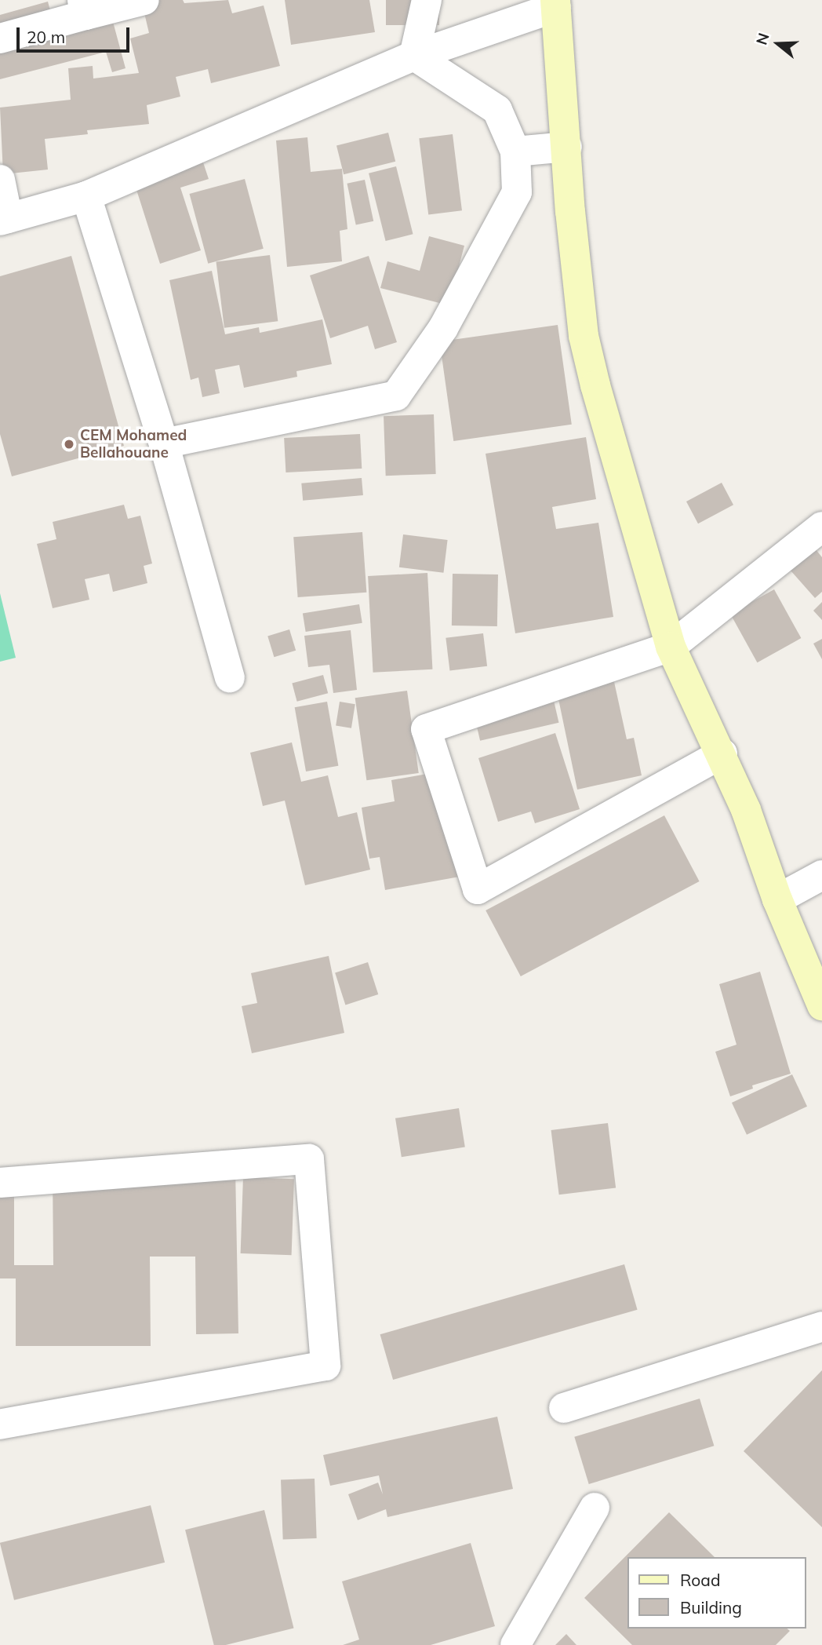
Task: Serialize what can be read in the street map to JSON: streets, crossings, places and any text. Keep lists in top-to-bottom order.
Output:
{
  "places": ["CEM Mohamed Bellahouane"],
  "legend": ["Road", "Building"],
  "scale_bar": "20 m",
  "north": "left"
}
